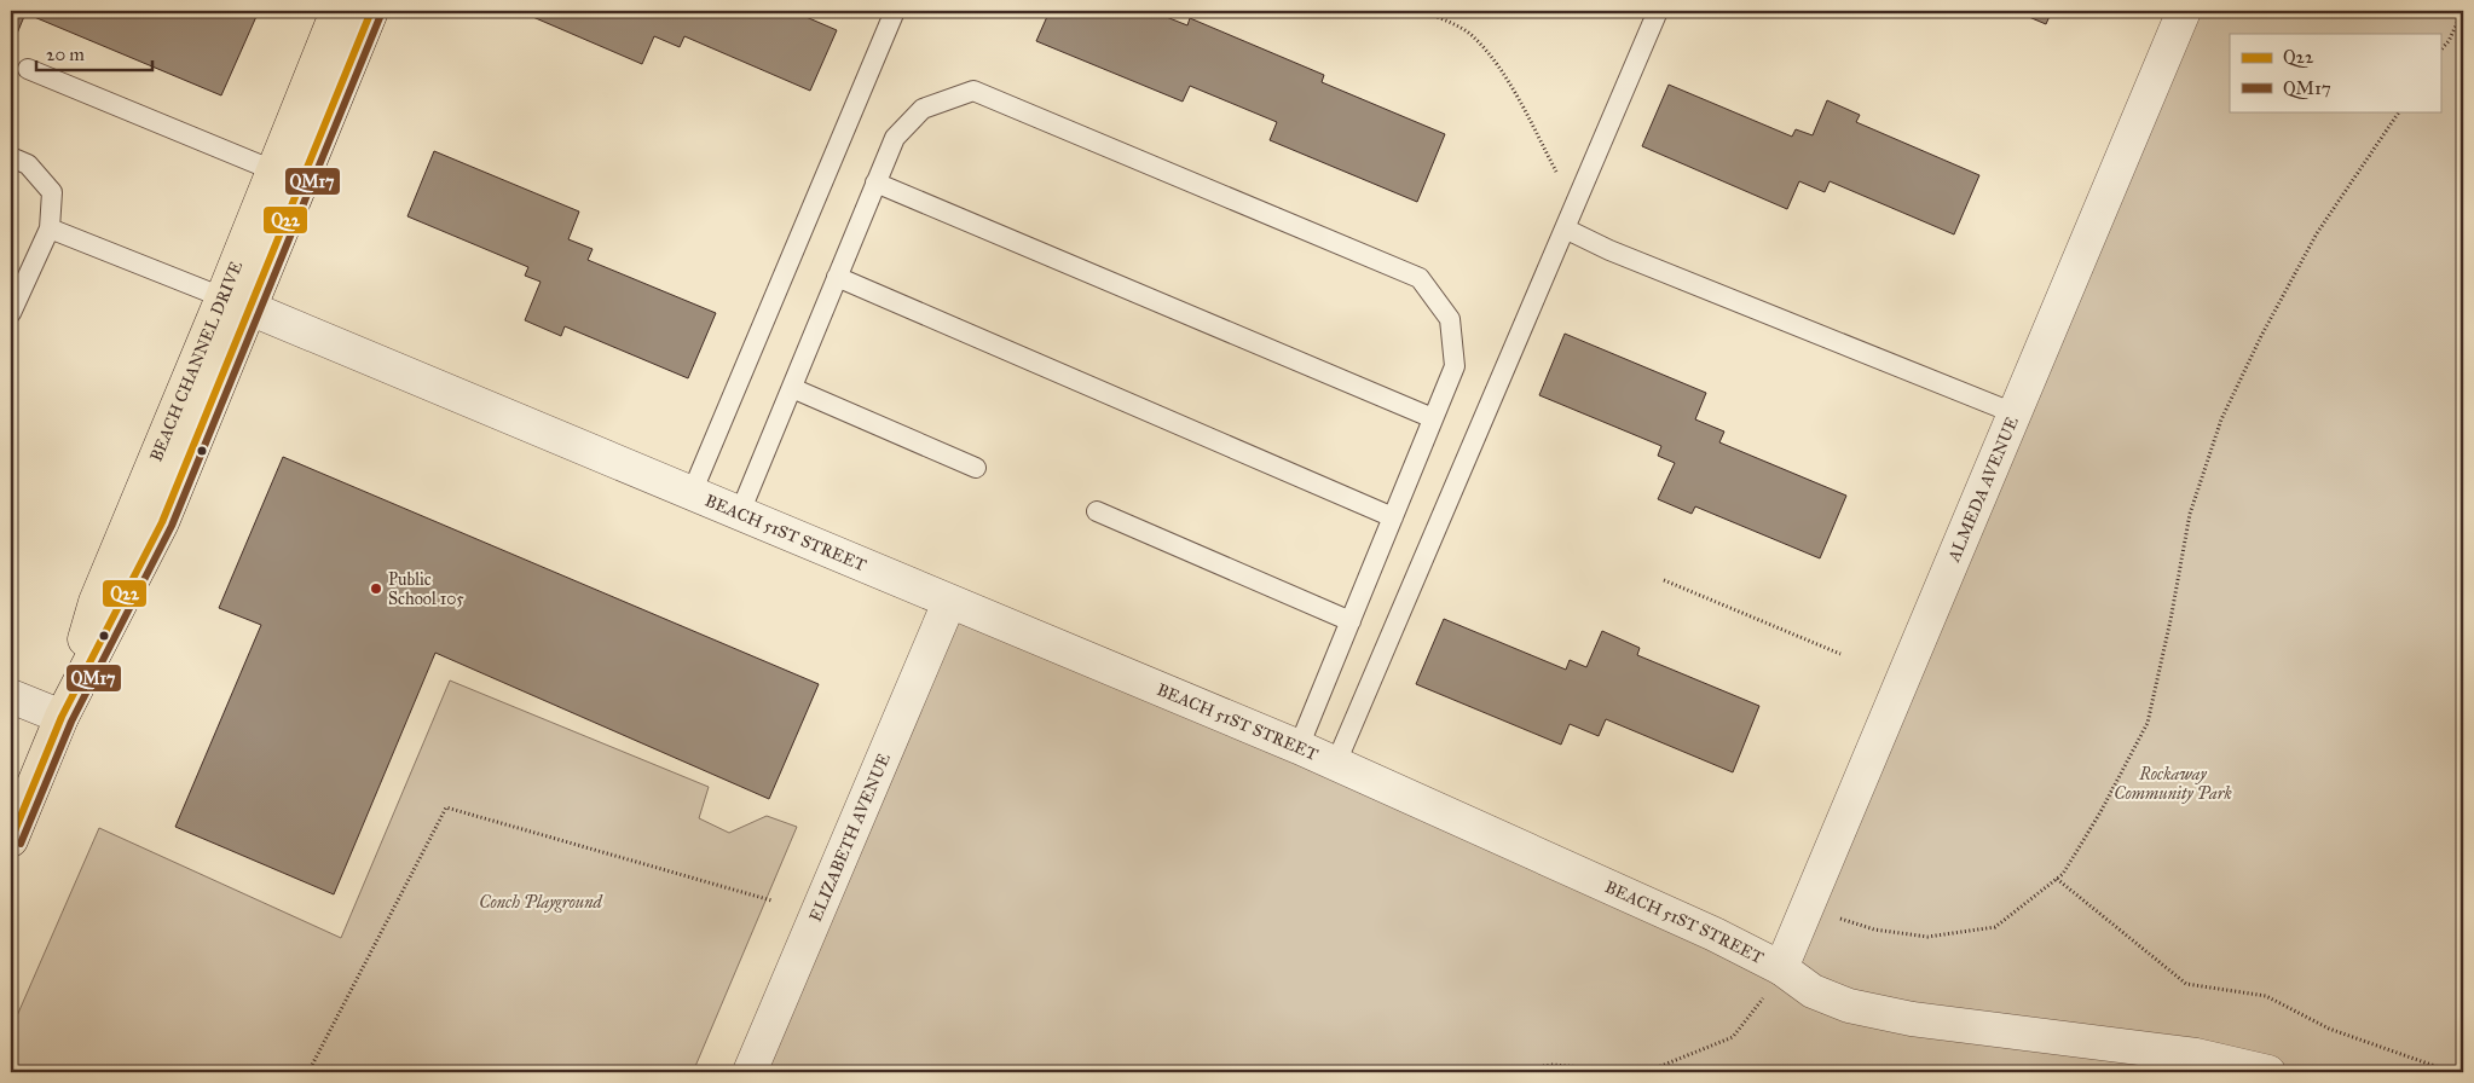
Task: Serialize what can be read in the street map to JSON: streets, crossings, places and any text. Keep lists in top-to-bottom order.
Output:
{
  "streets": {
    "main road": ["BEACH CHANNEL DRIVE"],
    "street": ["ALMEDA AVENUE", "BEACH 51ST STREET", "ELIZABETH AVENUE"]
  },
  "crossings": [
    ["BEACH CHANNEL DRIVE", "BEACH 51ST STREET"],
    ["ALMEDA AVENUE", "BEACH 51ST STREET"],
    ["BEACH 51ST STREET", "ELIZABETH AVENUE"]
  ],
  "parks": ["Rockaway Community Park", "Conch Playground"],
  "places": ["Public School 105"],
  "lines": ["transit line Q22", "transit line QM17"],
  "legend": ["Q22", "QM17"],
  "scale_bar": "20 m"
}
